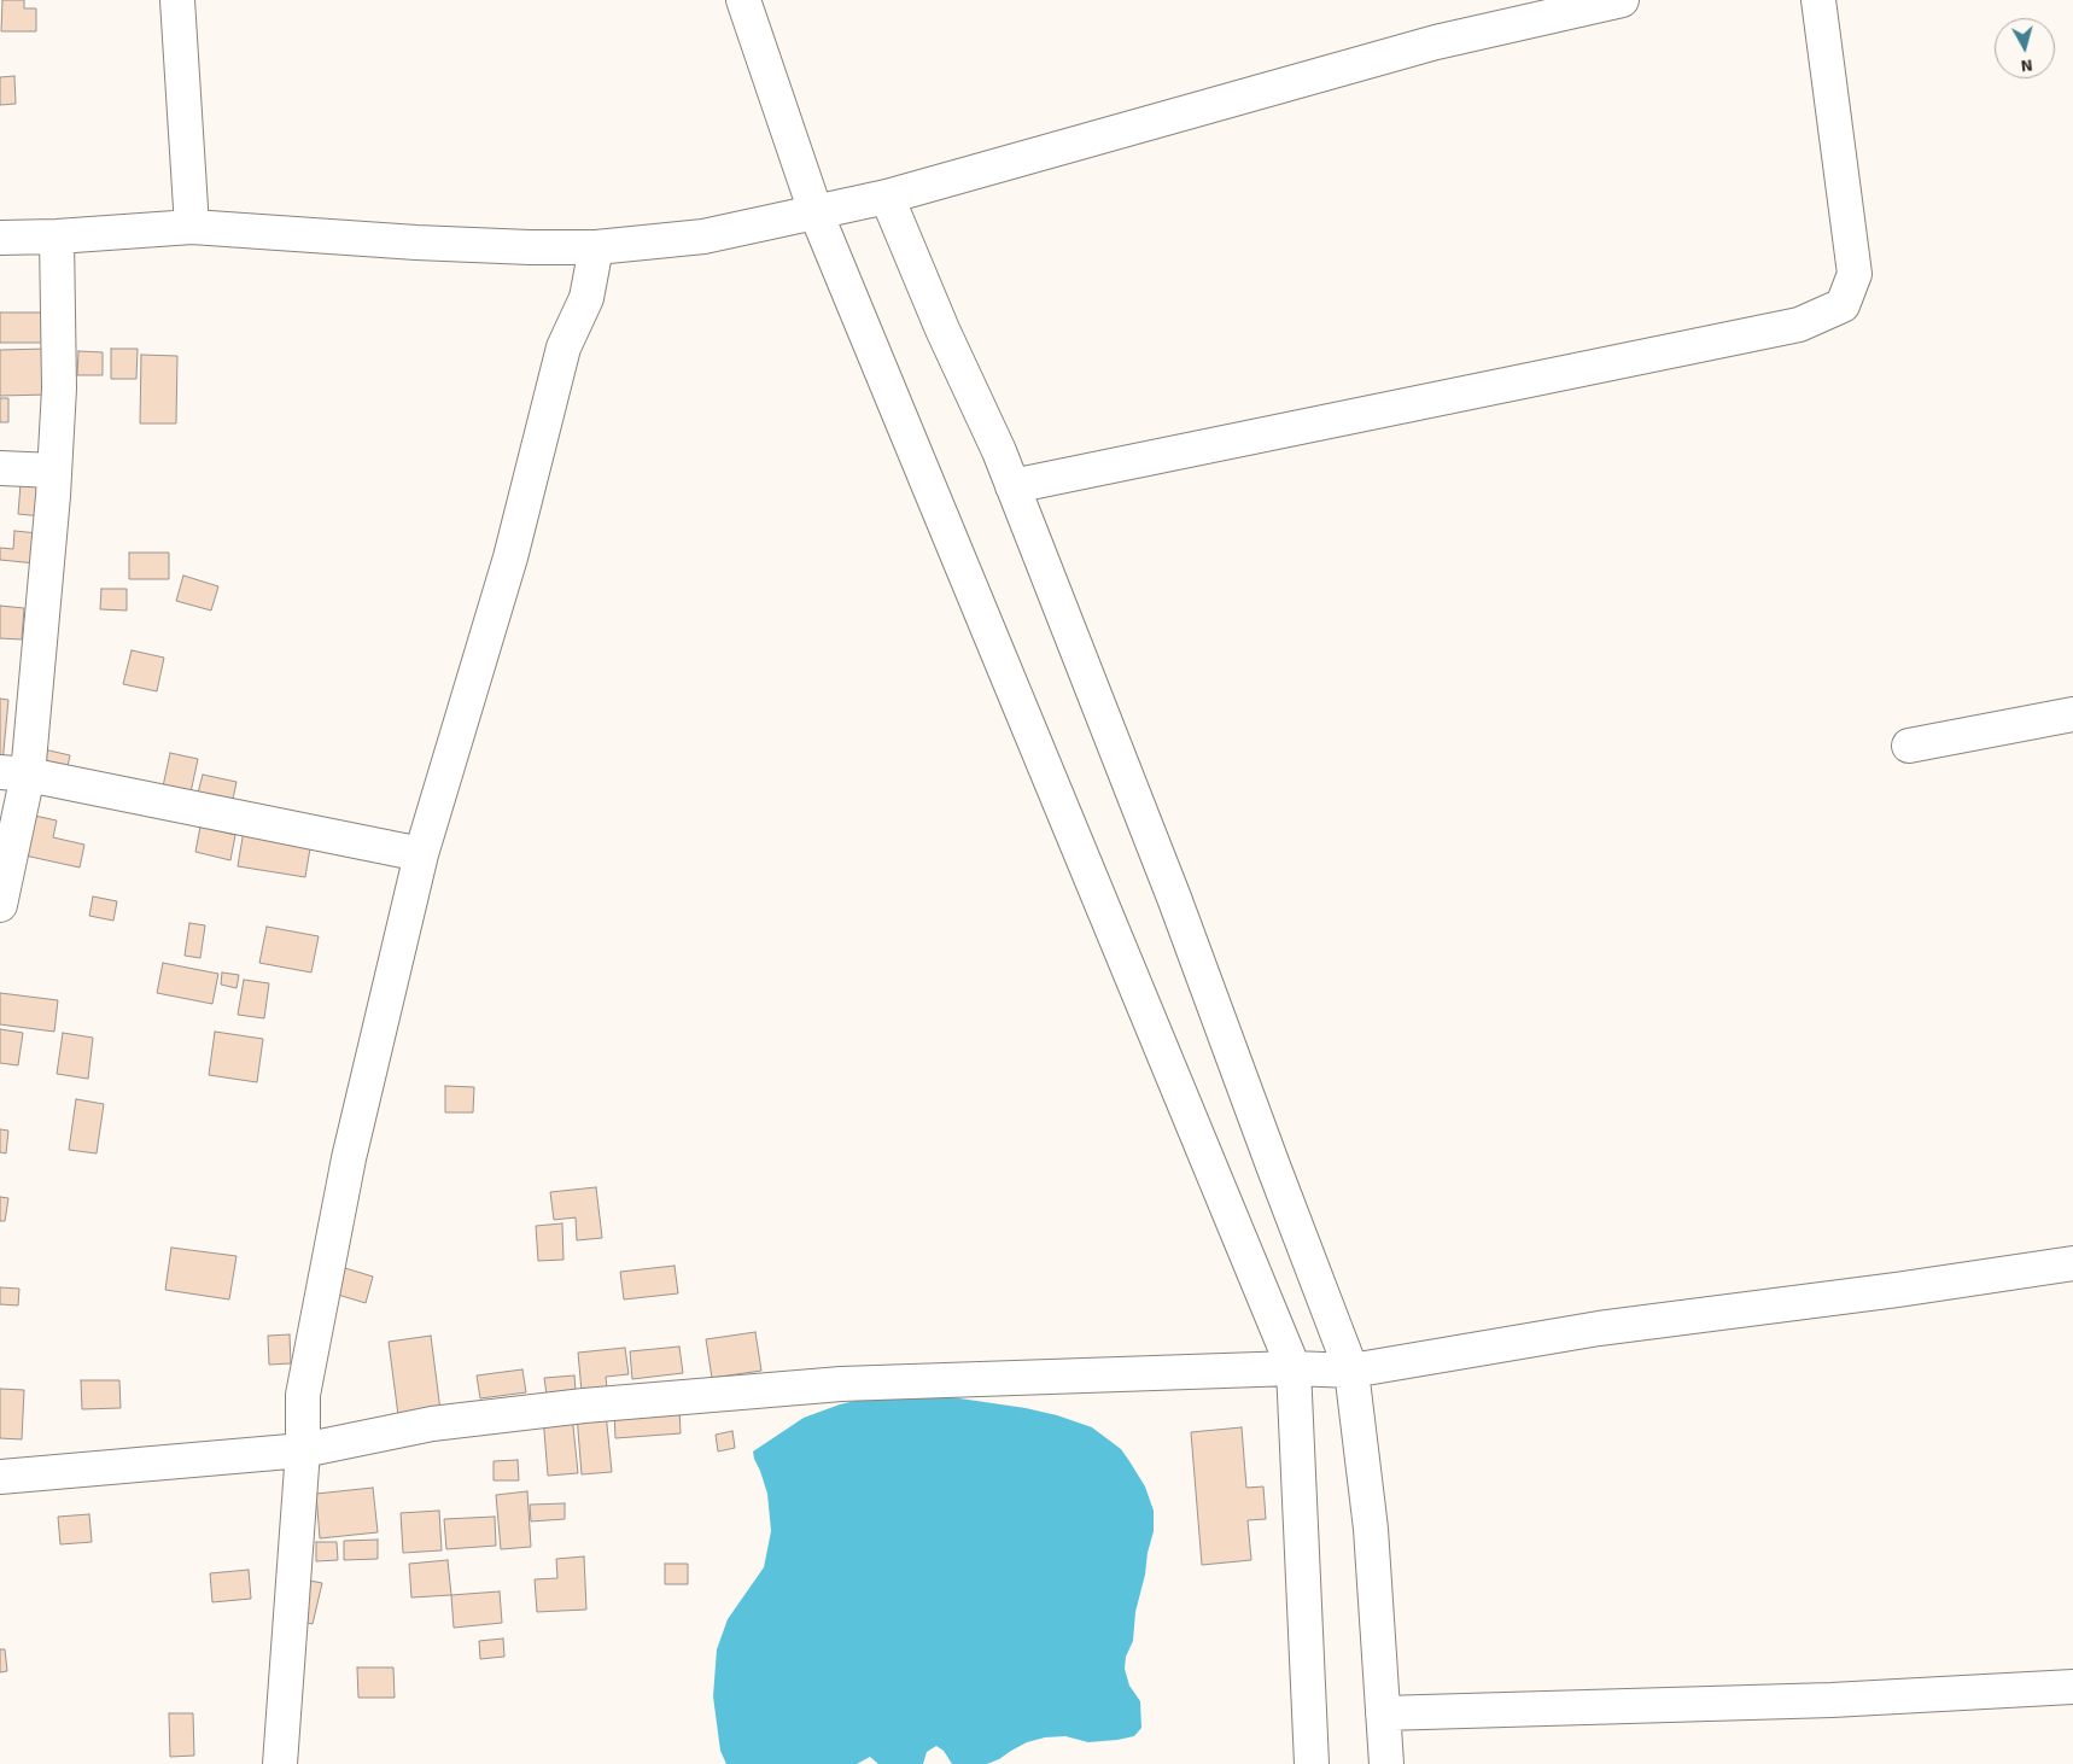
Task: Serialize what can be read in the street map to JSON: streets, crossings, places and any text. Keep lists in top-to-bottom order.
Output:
{
  "north": "bottom"
}
